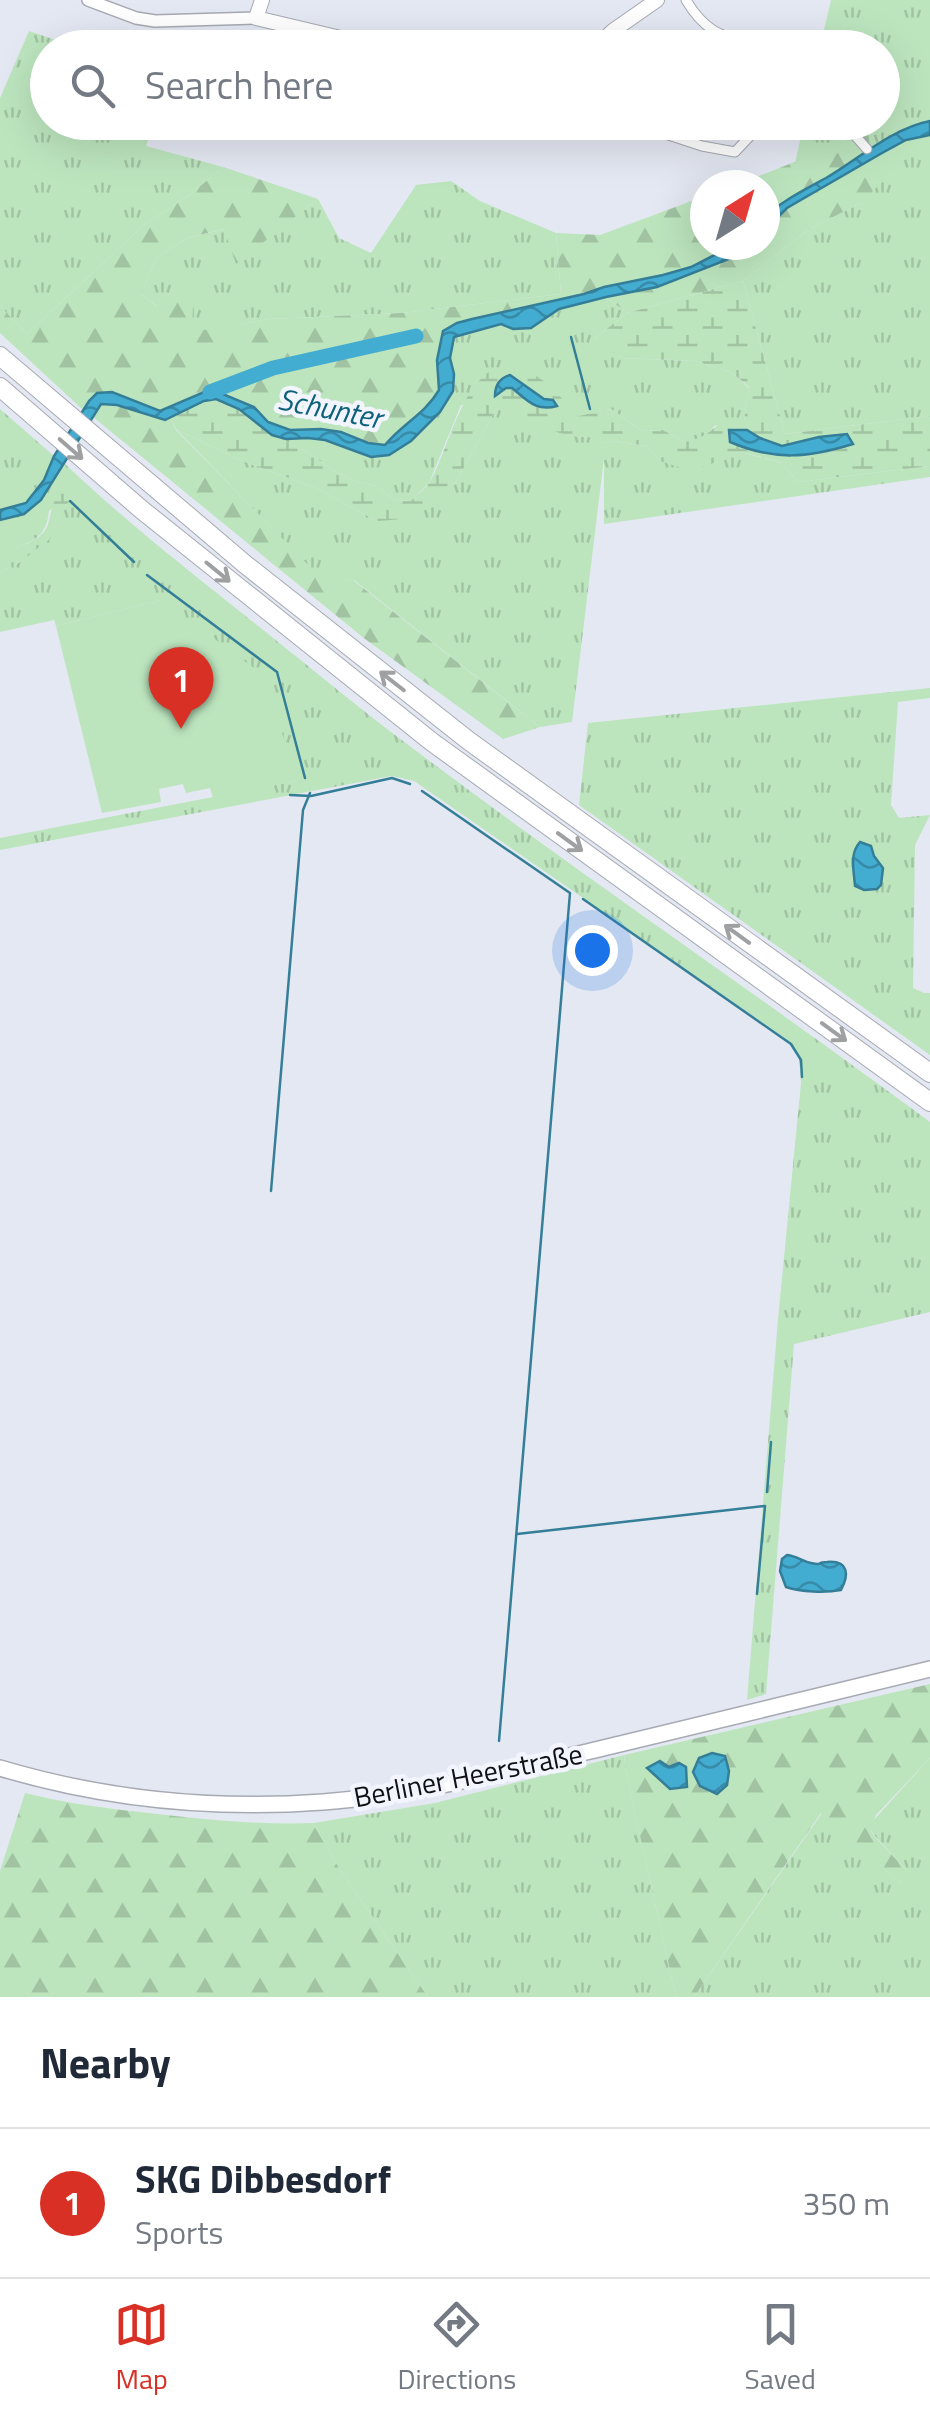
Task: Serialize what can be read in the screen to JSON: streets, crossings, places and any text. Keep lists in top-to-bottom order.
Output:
{
  "streets": {
    "main road": ["Berliner Heerstraße"]
  },
  "water": ["Schunter"],
  "north": "top right",
  "page": {
    "search": "Search here",
    "pins": "1",
    "heading": "Nearby",
    "list": [
      {
        "mark": "1",
        "name": "SKG Dibbesdorf",
        "note": "Sports",
        "value": "350 m"
      }
    ],
    "nav": ["Map", "Directions", "Saved"]
  }
}
